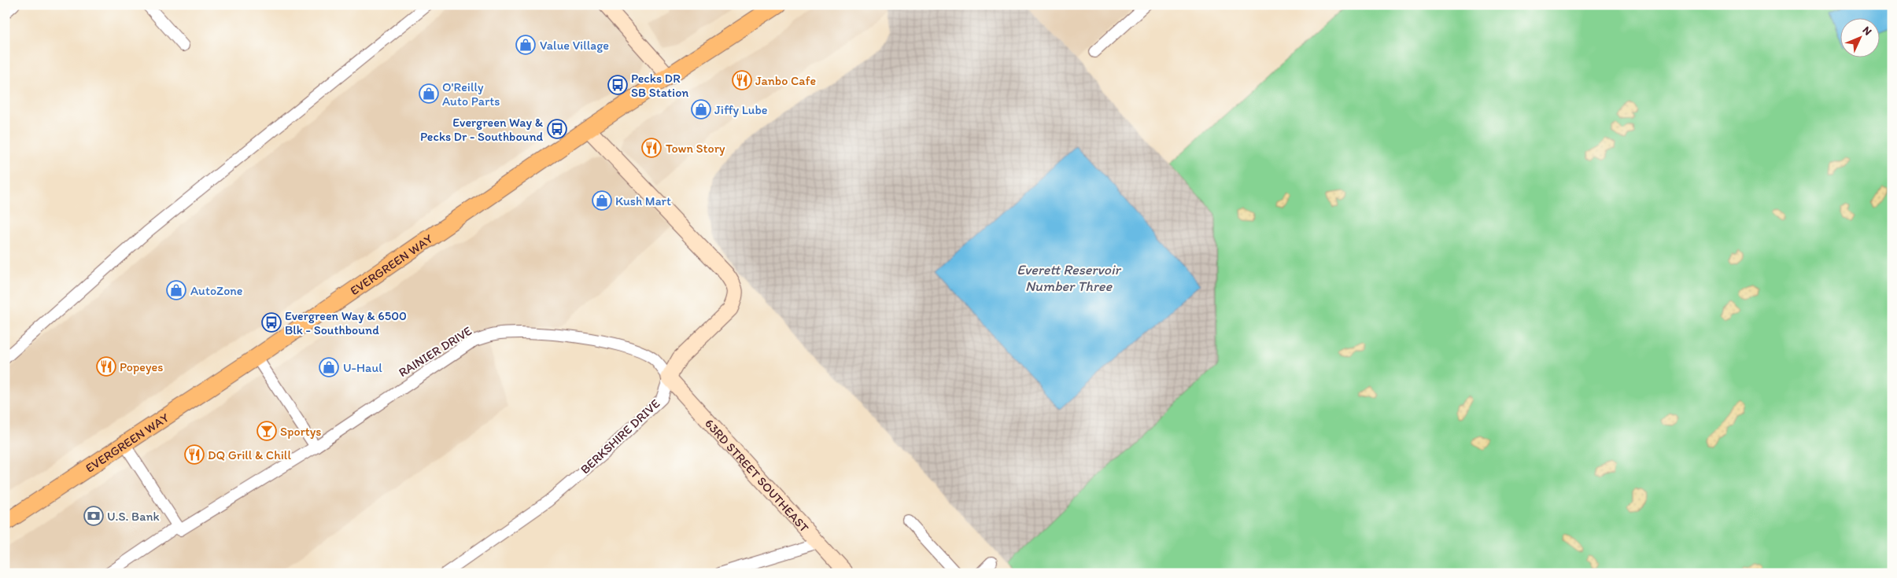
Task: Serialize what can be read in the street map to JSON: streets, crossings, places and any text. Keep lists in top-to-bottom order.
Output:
{
  "streets": {
    "main road": ["EVERGREEN WAY"],
    "street": ["RAINIER DRIVE", "BERKSHIRE DRIVE", "63RD STREET SOUTHEAST"]
  },
  "crossings": [
    ["EVERGREEN WAY", "BERKSHIRE DRIVE"],
    ["RAINIER DRIVE", "BERKSHIRE DRIVE"],
    ["RAINIER DRIVE", "63RD STREET SOUTHEAST"],
    ["BERKSHIRE DRIVE", "63RD STREET SOUTHEAST"]
  ],
  "water": ["Everett Reservoir Number Three"],
  "places": {
    "shop": [
      "Value Village",
      "O'Reilly Auto Parts",
      "Jiffy Lube",
      "Kush Mart",
      "AutoZone",
      "U-Haul"
    ],
    "restaurant": [
      "Janbo Cafe",
      "Town Story",
      "Popeyes",
      "DQ Grill & Chill"
    ],
    "bus stop": ["Pecks DR SB Station", "Evergreen Way & Pecks Dr - Southbound", "Evergreen Way & 6500 Blk - Southbound"],
    "bar": ["Sportys"],
    "bank": ["U.S. Bank"]
  },
  "north": "top right"
}
